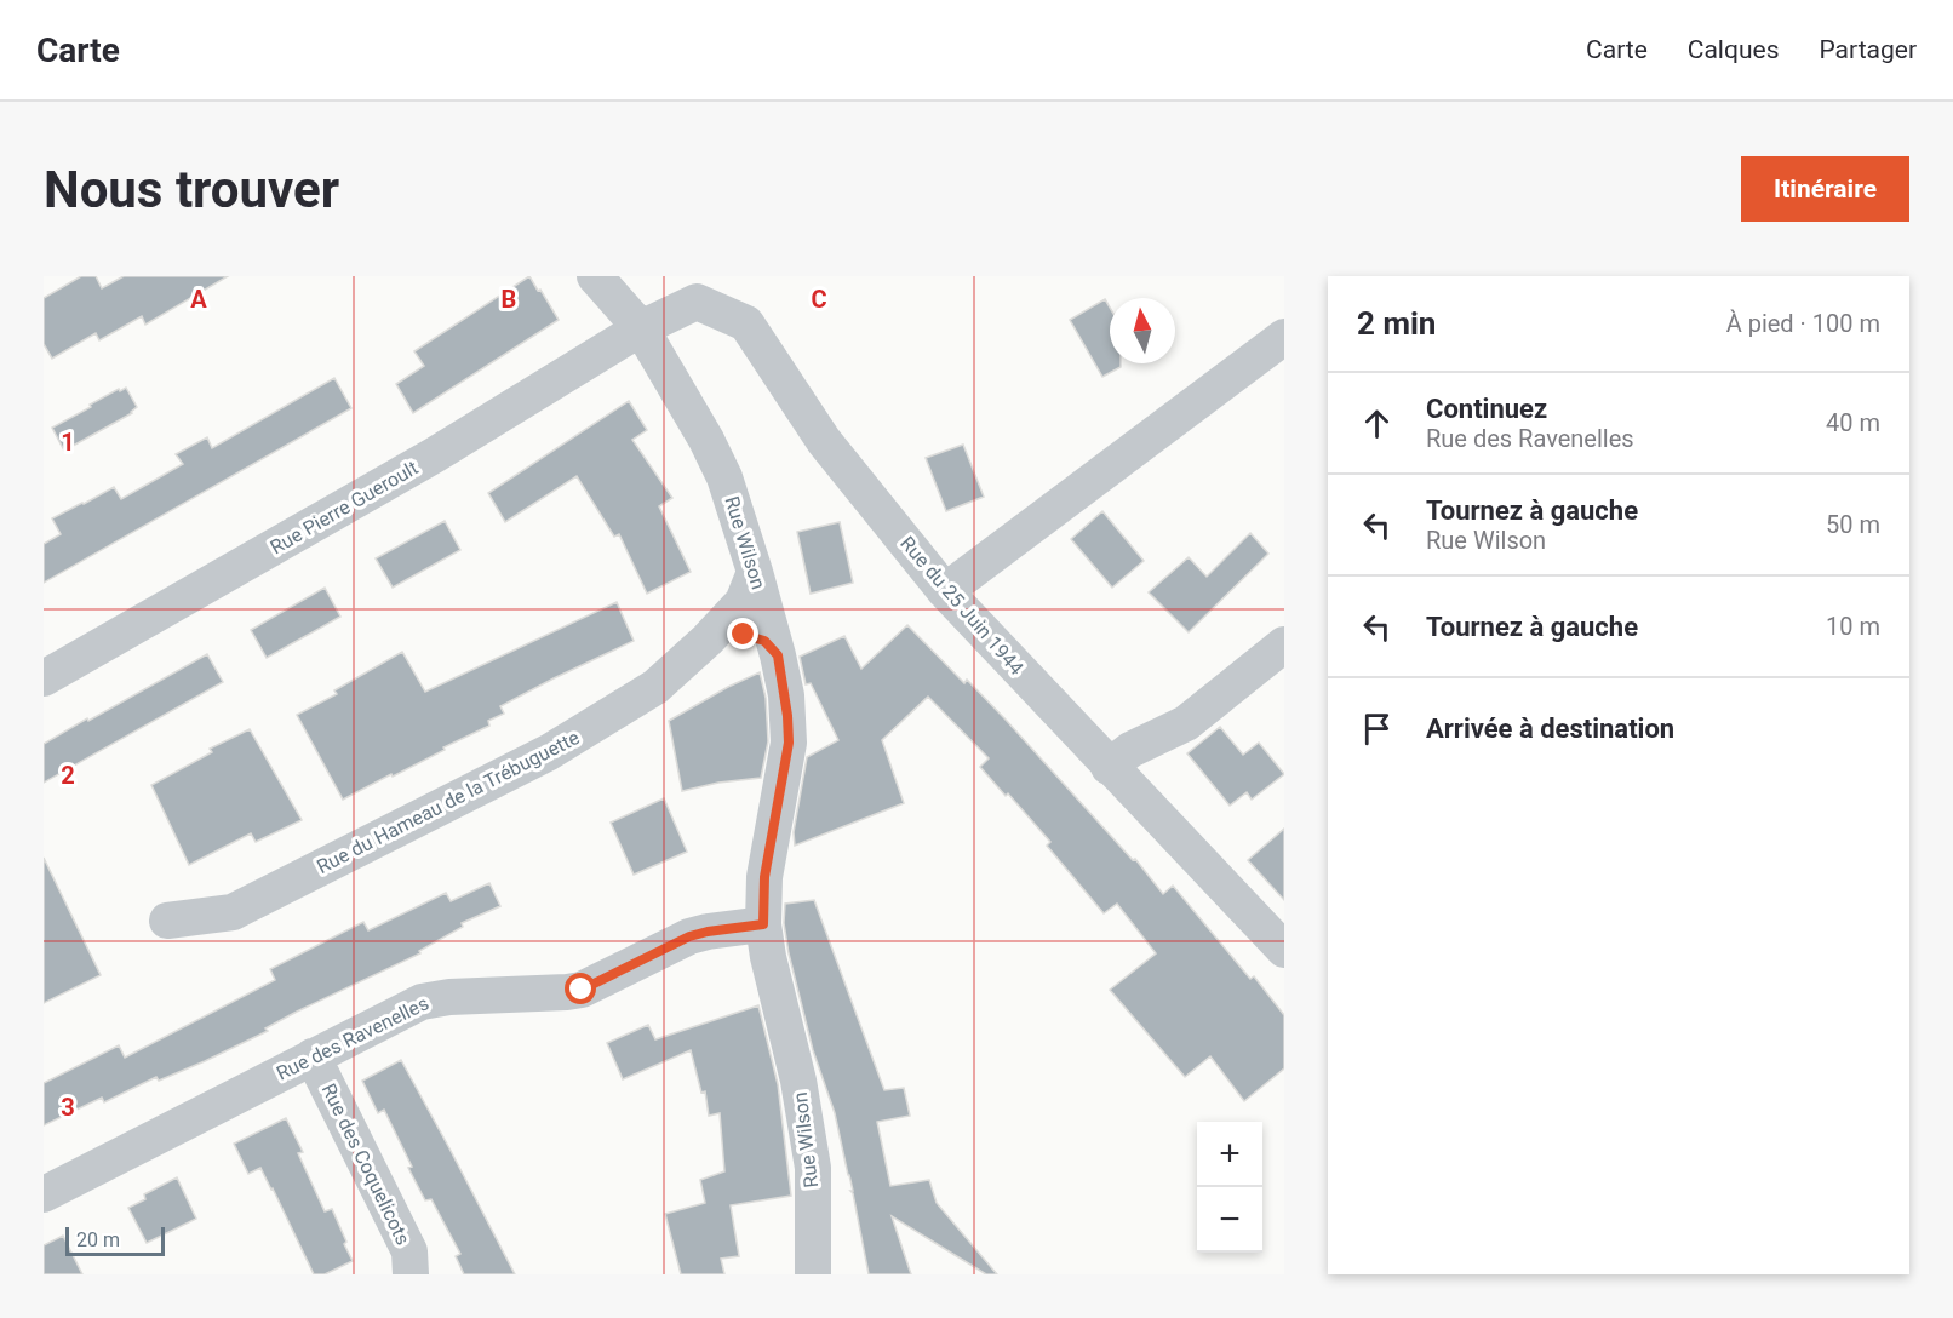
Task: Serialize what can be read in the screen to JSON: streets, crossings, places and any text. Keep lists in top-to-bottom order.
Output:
{
  "streets": {
    "street": [
      "Rue Pierre Gueroult",
      "Rue Wilson",
      "Rue du 25 Juin 1944",
      "Rue du Hameau de la Trébuguette",
      "Rue des Ravenelles",
      "Rue des Coquelicots"
    ]
  },
  "crossings": [
    ["Rue Pierre Gueroult", "Rue Wilson"],
    ["Rue Pierre Gueroult", "Rue du 25 Juin 1944"],
    ["Rue Wilson", "Rue du 25 Juin 1944"],
    ["Rue Wilson", "Rue du Hameau de la Trébuguette"],
    ["Rue Wilson", "Rue des Ravenelles"],
    ["Rue des Ravenelles", "Rue des Coquelicots"]
  ],
  "scale_bar": "20 m",
  "north": "top",
  "page": {
    "header": "Carte",
    "nav": ["Carte", "Calques", "Partager"],
    "buttons": "Itinéraire",
    "title": "Nous trouver",
    "heading": ["2 min", "À pied · 100 m"],
    "list": [
      ["Continuez", "Rue des Ravenelles", "40 m"],
      ["Tournez à gauche", "Rue Wilson", "50 m"],
      ["Tournez à gauche", "10 m"],
      "Arrivée à destination"
    ],
    "map_buttons": ["+", "−"],
    "scale": "20 m"
  },
  "grid": {
    "columns": ["A", "B", "C"],
    "rows": ["1", "2", "3"]
  }
}
